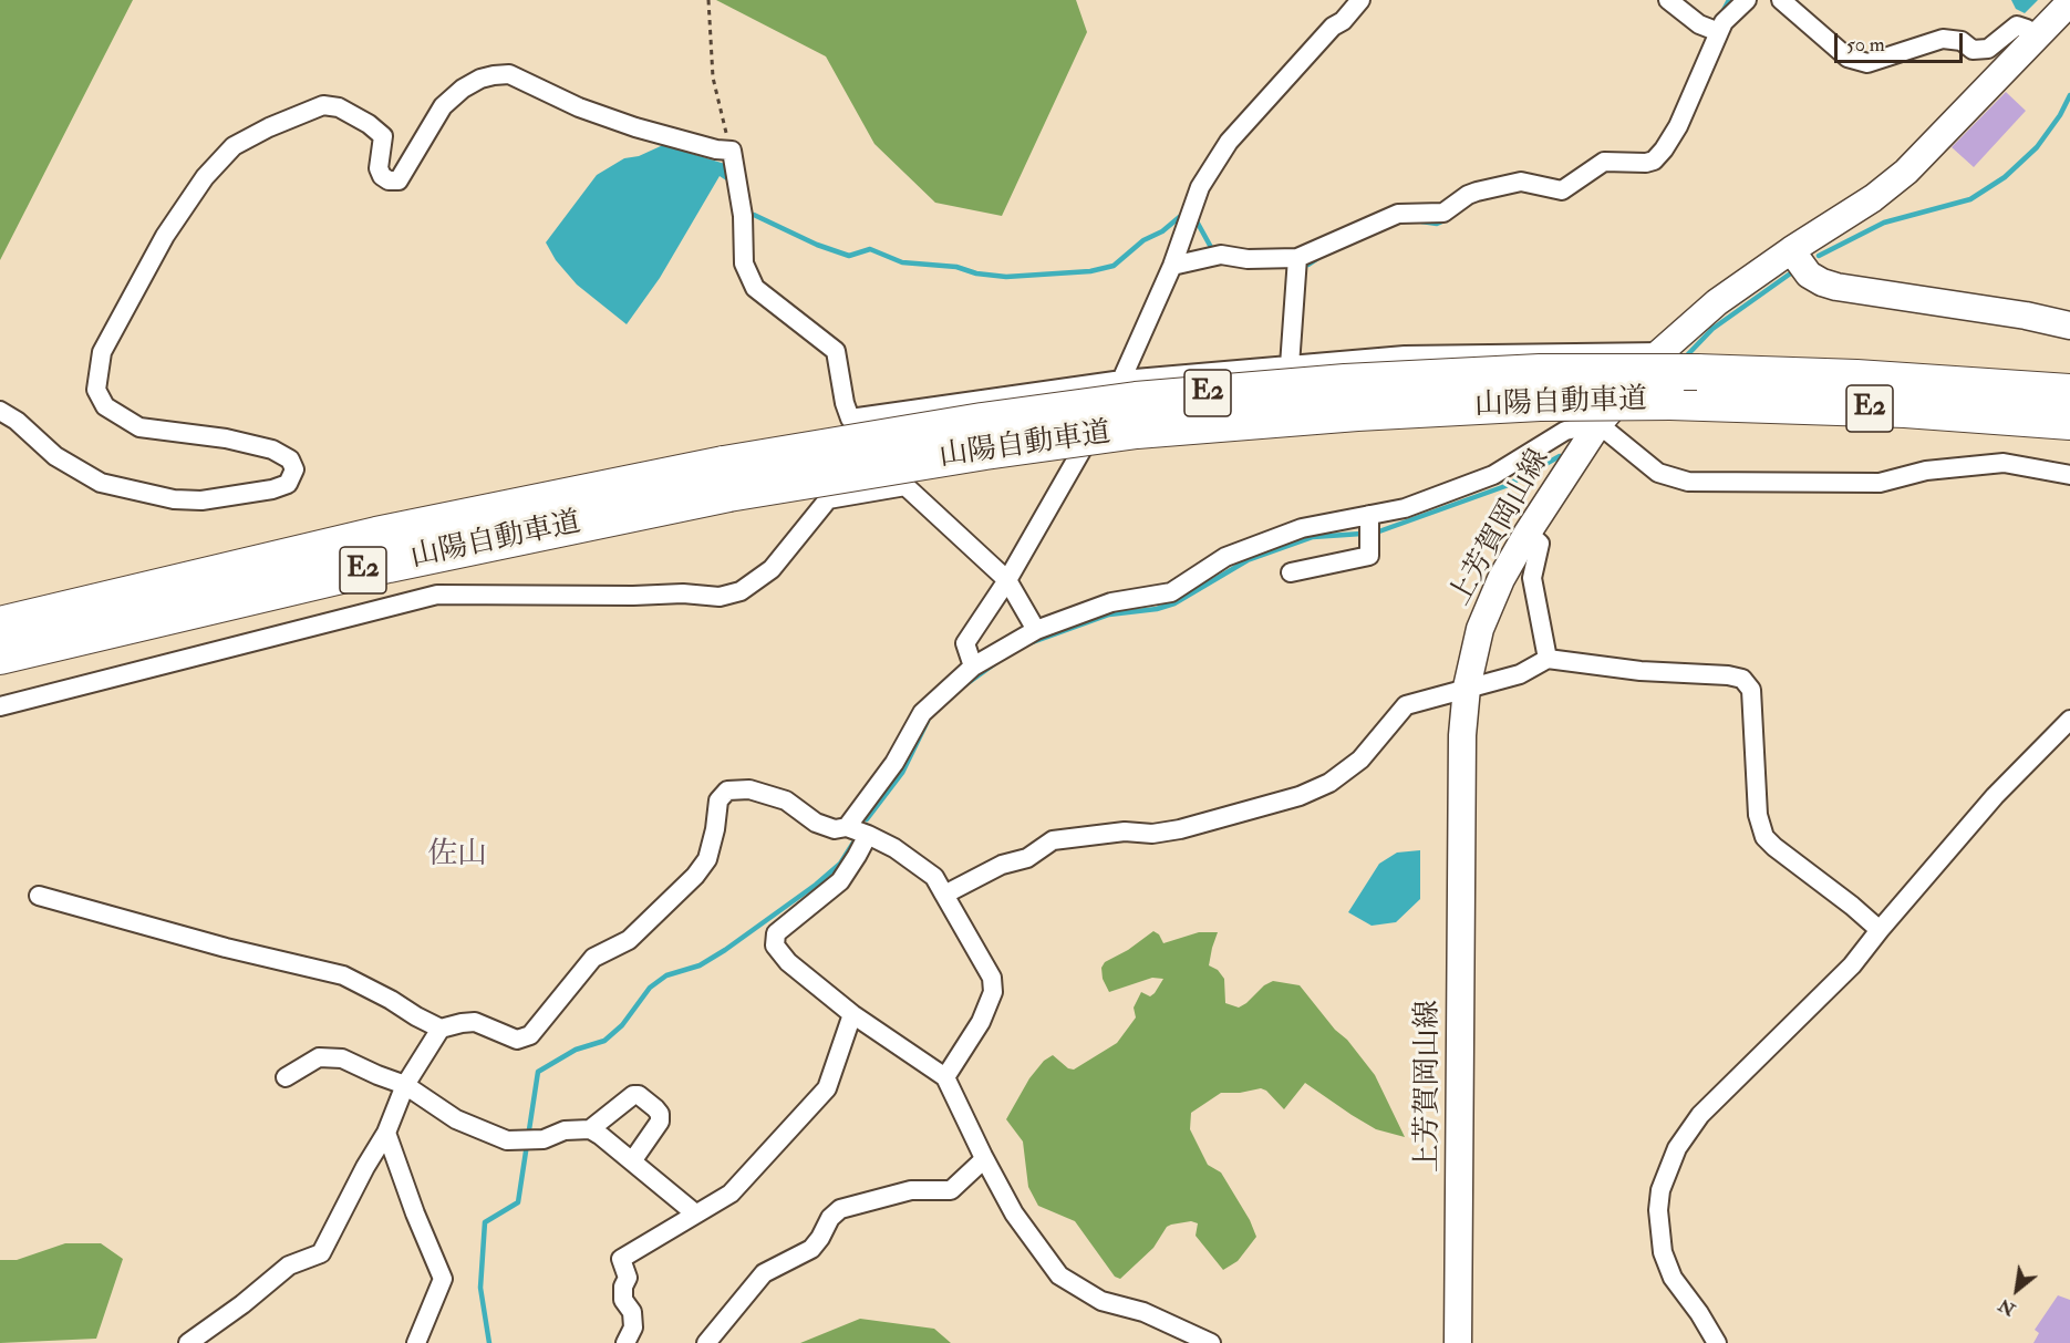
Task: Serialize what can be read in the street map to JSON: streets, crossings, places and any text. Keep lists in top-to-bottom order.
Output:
{
  "streets": {
    "highway": ["E2", "山陽自動車道"],
    "main road": ["上芳賀岡山線"]
  },
  "districts": ["佐山"],
  "scale_bar": "50 m",
  "north": "bottom left"
}
